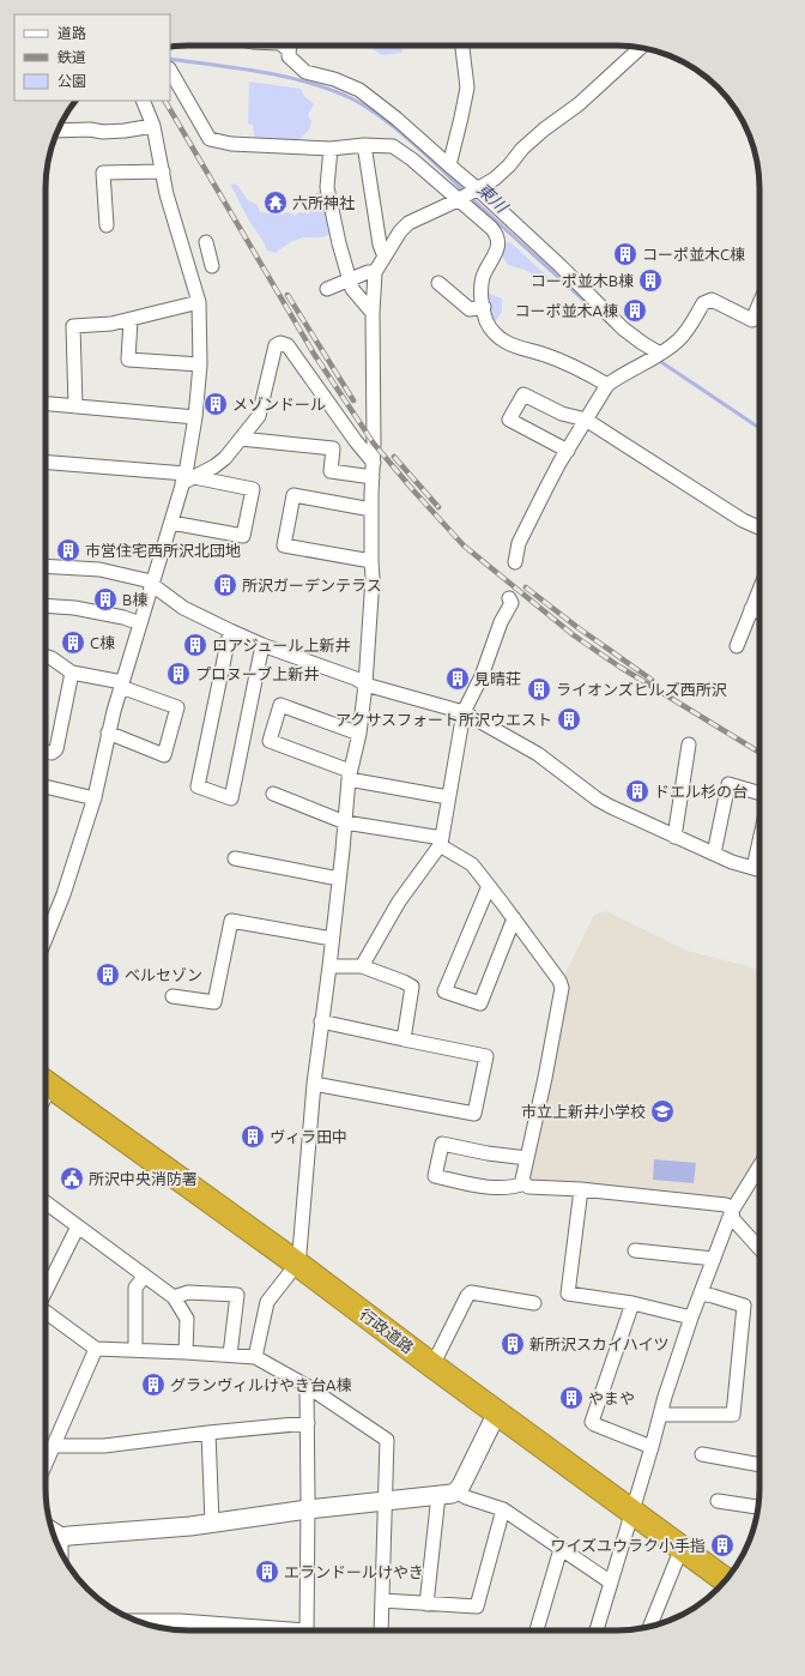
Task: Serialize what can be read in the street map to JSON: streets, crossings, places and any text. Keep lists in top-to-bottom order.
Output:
{
  "streets": {
    "highway": ["行政道路"]
  },
  "water": ["東川"],
  "places": {
    "temple": ["六所神社"],
    "building": [
      "コーポ並木C棟",
      "コーポ並木B棟",
      "コーポ並木A棟",
      "メゾンドール",
      "市営住宅西所沢北団地",
      "所沢ガーデンテラス",
      "B棟",
      "C棟",
      "ロアジュール上新井",
      "プロヌーブ上新井",
      "見晴荘",
      "ライオンズヒルズ西所沢",
      "アクサスフォート所沢ウエスト",
      "ドエル杉の台",
      "ベルセゾン",
      "ヴィラ田中",
      "新所沢スカイハイツ",
      "グランヴィルけやき台A棟",
      "やまや",
      "ワイズユウラク小手指",
      "エランドールけやき"
    ],
    "school or university": ["市立上新井小学校"],
    "public building": ["所沢中央消防署"]
  },
  "legend": ["道路", "鉄道", "公園"]
}
